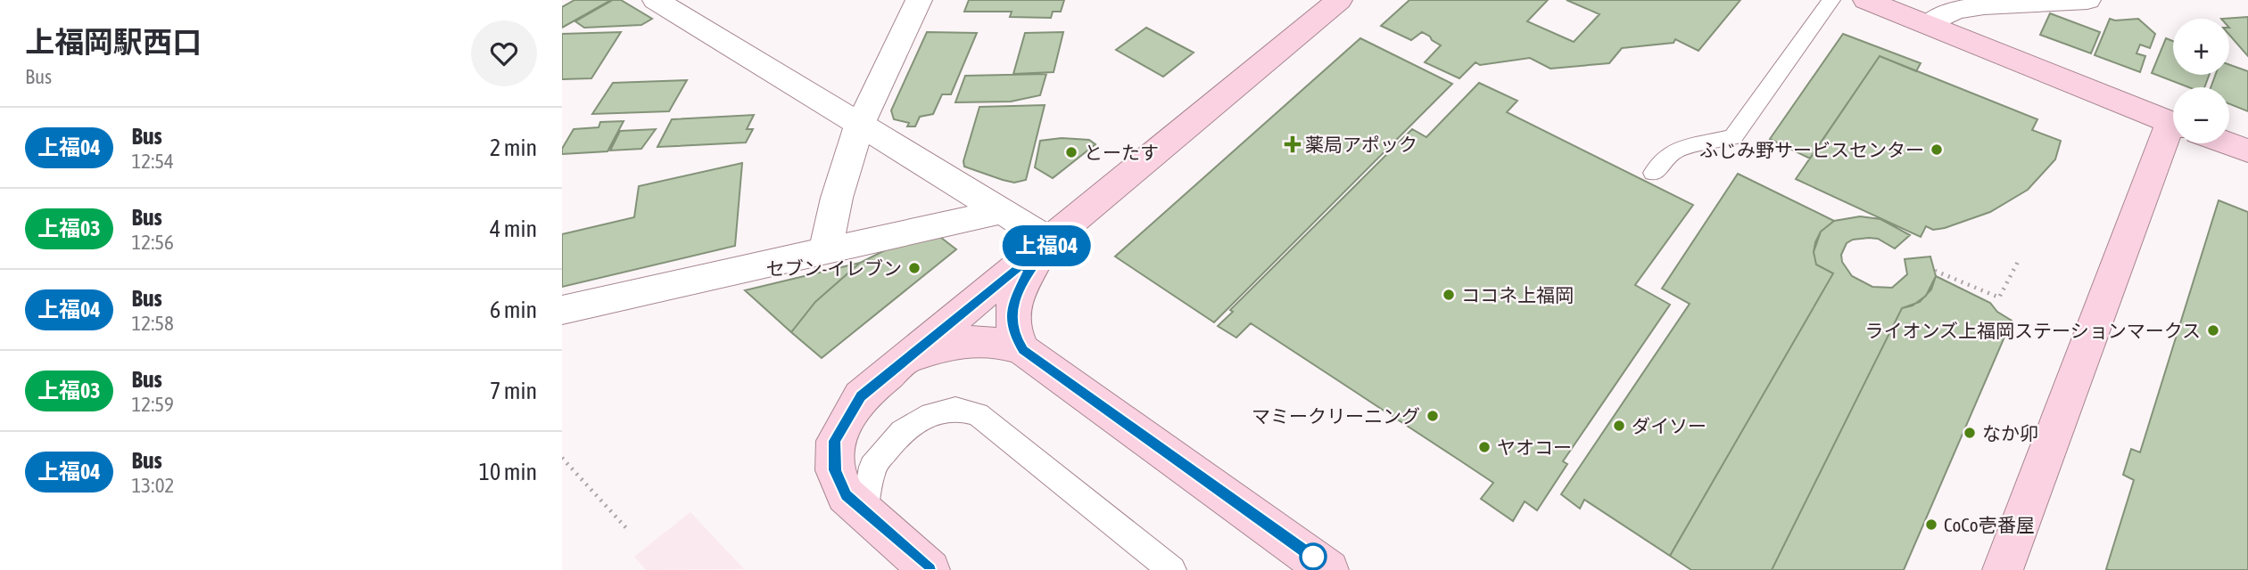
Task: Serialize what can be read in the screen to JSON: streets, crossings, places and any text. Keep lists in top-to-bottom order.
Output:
{
  "places": {
    "health": ["薬局アポック"],
    "other": [
      "ふじみ野サービスセンター",
      "とーたす",
      "セブン-イレブン",
      "ココネ上福岡",
      "ライオンズ上福岡ステーションマークス",
      "マミークリーニング",
      "ダイソー",
      "なか卯",
      "ヤオコー",
      "CoCo壱番屋"
    ]
  },
  "lines": ["bus line 上福04"],
  "page": {
    "heading": ["上福岡駅西口", "Bus"],
    "on_map": "上福04",
    "map_buttons": ["+", "−"],
    "list": [
      {
        "mark": "上福04",
        "name": "Bus",
        "note": "12:54",
        "value": "2 min"
      },
      {
        "mark": "上福03",
        "name": "Bus",
        "note": "12:56",
        "value": "4 min"
      },
      {
        "mark": "上福04",
        "name": "Bus",
        "note": "12:58",
        "value": "6 min"
      },
      {
        "mark": "上福03",
        "name": "Bus",
        "note": "12:59",
        "value": "7 min"
      },
      {
        "mark": "上福04",
        "name": "Bus",
        "note": "13:02",
        "value": "10 min"
      }
    ]
  }
}
